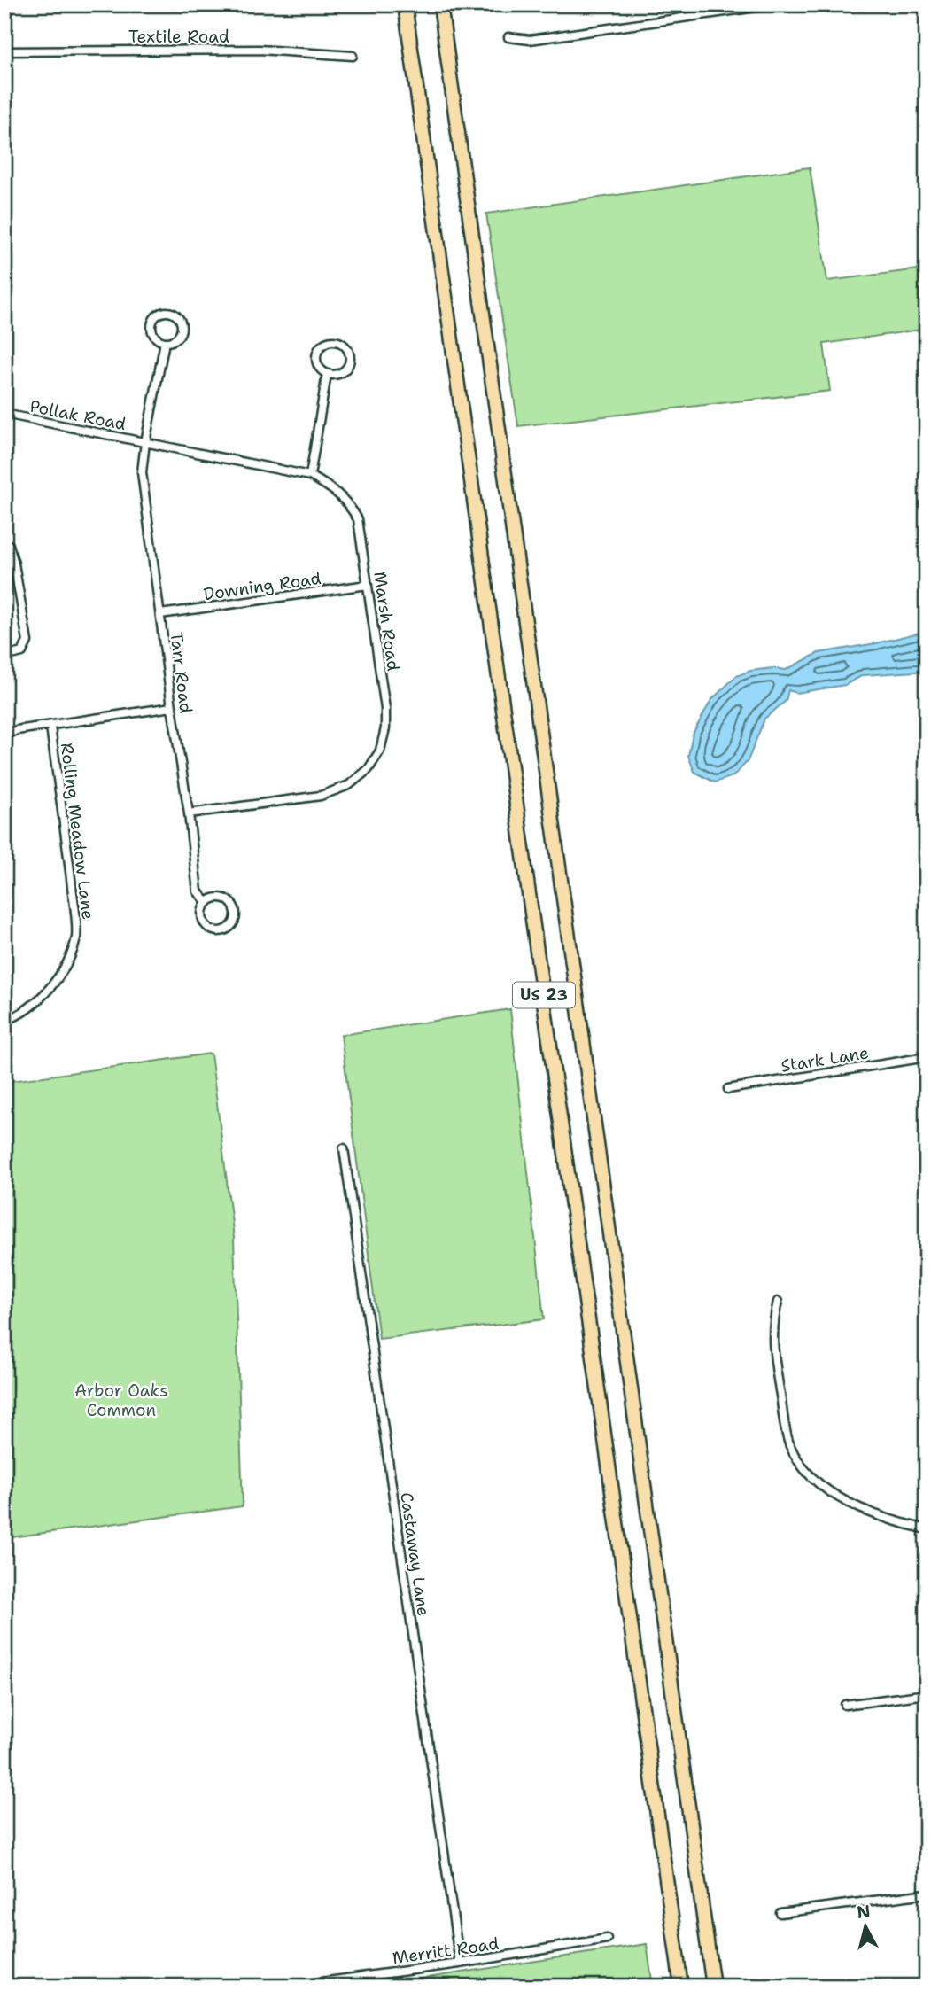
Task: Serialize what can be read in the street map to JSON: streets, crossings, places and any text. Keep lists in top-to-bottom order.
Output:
{
  "streets": {
    "highway": ["US 23"],
    "street": [
      "Textile Road",
      "Pollak Road",
      "Downing Road",
      "Marsh Road",
      "Tarr Road",
      "Rolling Meadow Lane",
      "Stark Lane",
      "Castaway Lane",
      "Merritt Road"
    ]
  },
  "crossings": [
    ["Pollak Road", "Marsh Road"],
    ["Pollak Road", "Tarr Road"],
    ["Downing Road", "Marsh Road"],
    ["Downing Road", "Tarr Road"],
    ["Marsh Road", "Tarr Road"],
    ["Castaway Lane", "Merritt Road"]
  ],
  "parks": ["Arbor Oaks Common"],
  "north": "top"
}
